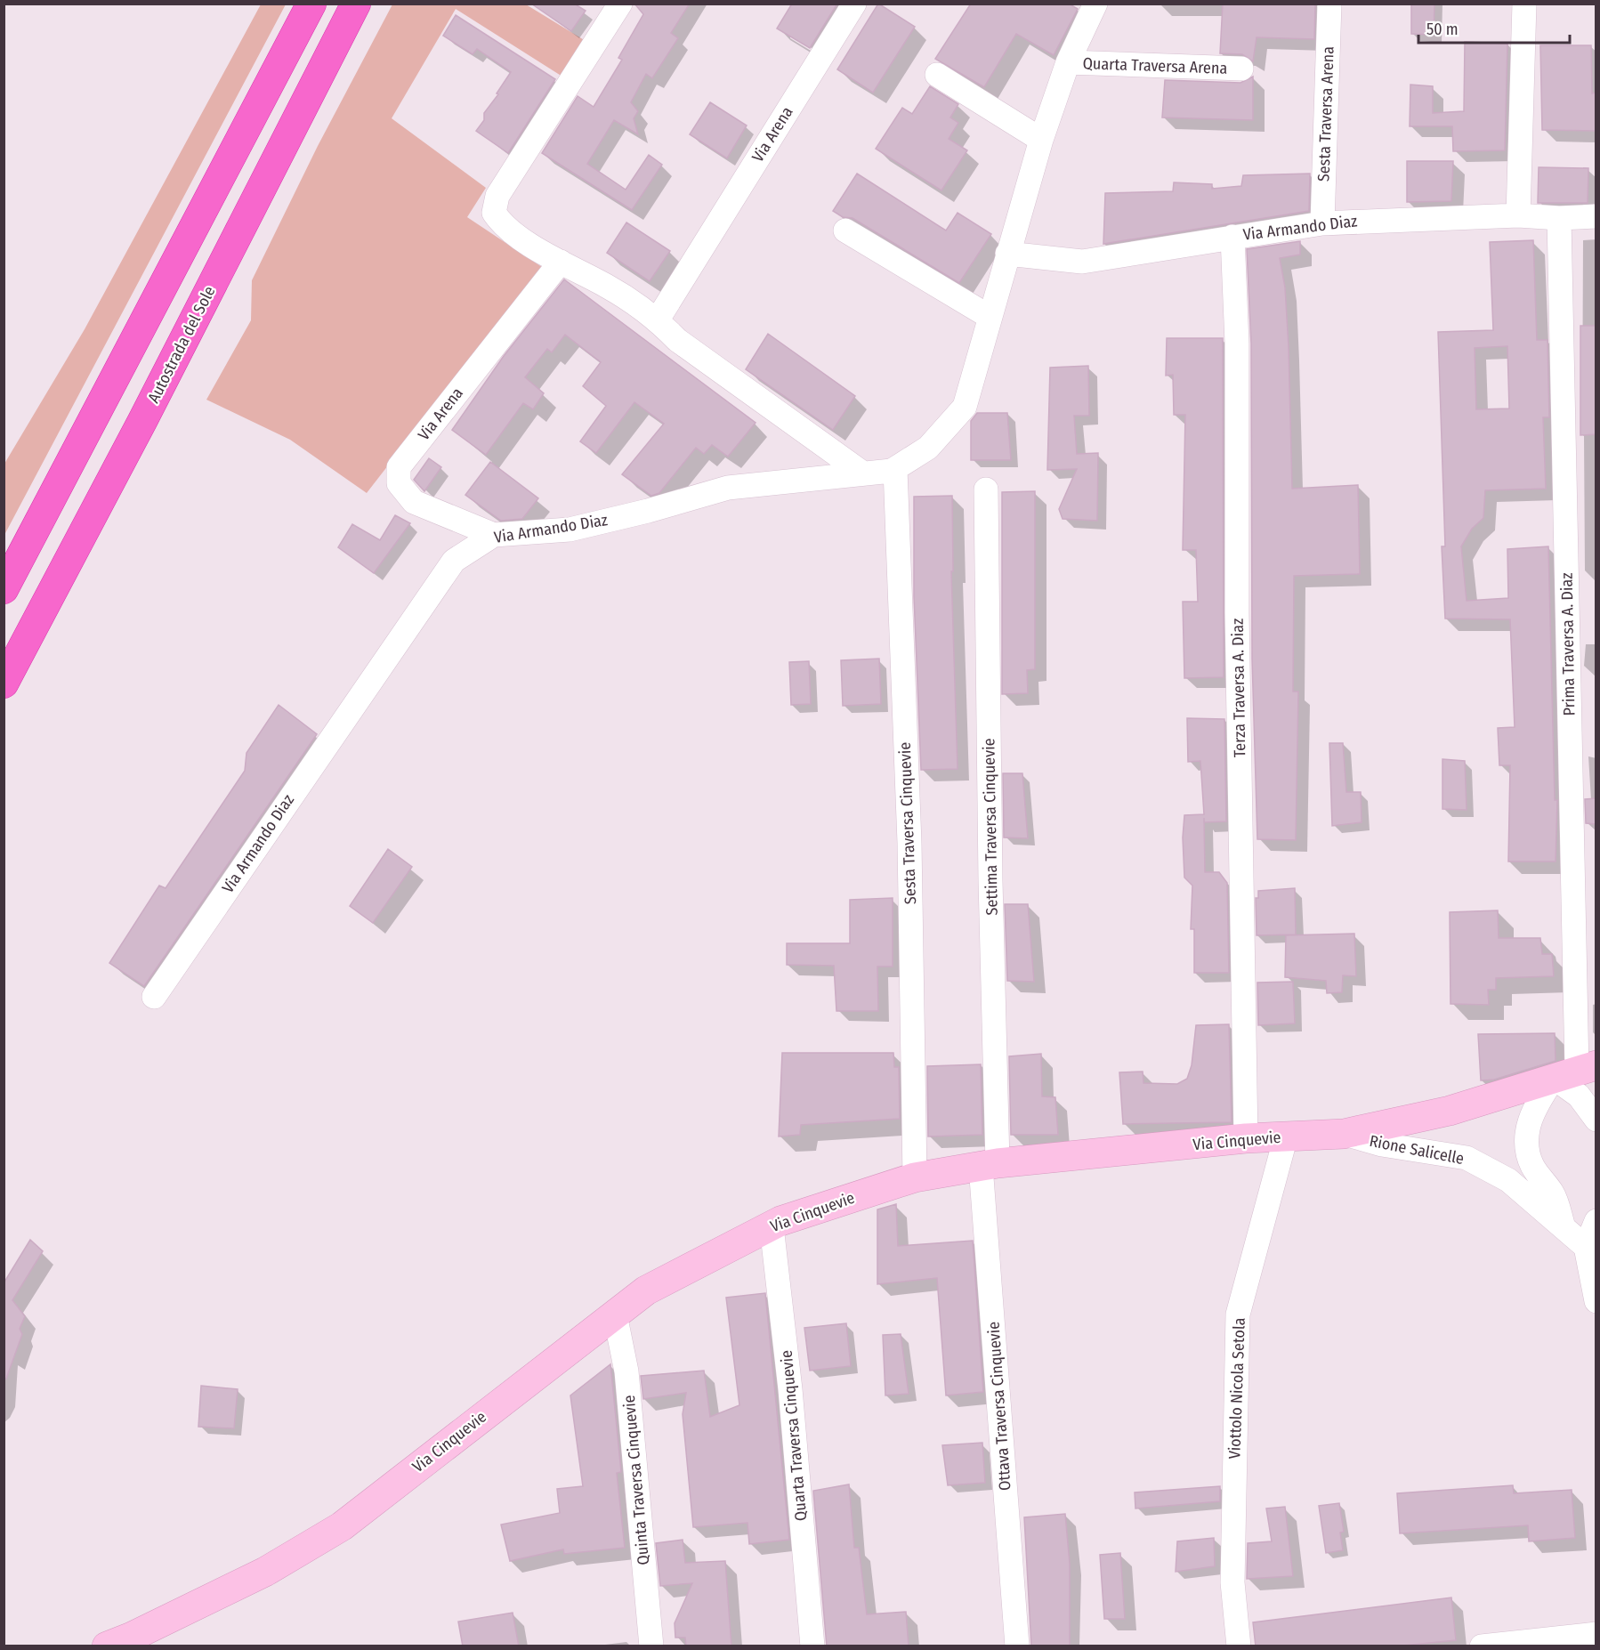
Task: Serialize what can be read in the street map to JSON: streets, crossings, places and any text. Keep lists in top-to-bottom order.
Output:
{
  "streets": {
    "highway": ["Autostrada del Sole"],
    "street": [
      "Quarta Traversa Arena",
      "Sesta Traversa Arena",
      "Via Arena",
      "Via Armando Diaz",
      "Prima Traversa A. Diaz",
      "Terza Traversa A. Diaz",
      "Sesta Traversa Cinquevie",
      "Settima Traversa Cinquevie",
      "Via Cinquevie",
      "Rione Salicelle",
      "Viottolo Nicola Setola",
      "Ottava Traversa Cinquevie",
      "Quarta Traversa Cinquevie",
      "Quinta Traversa Cinquevie"
    ]
  },
  "crossings": [
    ["Quarta Traversa Arena", "Via Armando Diaz"],
    ["Sesta Traversa Arena", "Via Armando Diaz"],
    ["Via Arena", "Via Armando Diaz"],
    ["Via Armando Diaz", "Prima Traversa A. Diaz"],
    ["Via Armando Diaz", "Terza Traversa A. Diaz"],
    ["Via Armando Diaz", "Sesta Traversa Cinquevie"],
    ["Prima Traversa A. Diaz", "Via Cinquevie"],
    ["Terza Traversa A. Diaz", "Via Cinquevie"],
    ["Sesta Traversa Cinquevie", "Via Cinquevie"],
    ["Settima Traversa Cinquevie", "Via Cinquevie"],
    ["Settima Traversa Cinquevie", "Ottava Traversa Cinquevie"],
    ["Via Cinquevie", "Rione Salicelle"],
    ["Via Cinquevie", "Viottolo Nicola Setola"],
    ["Via Cinquevie", "Ottava Traversa Cinquevie"],
    ["Via Cinquevie", "Quarta Traversa Cinquevie"],
    ["Via Cinquevie", "Quinta Traversa Cinquevie"]
  ],
  "scale_bar": "50 m"
}
